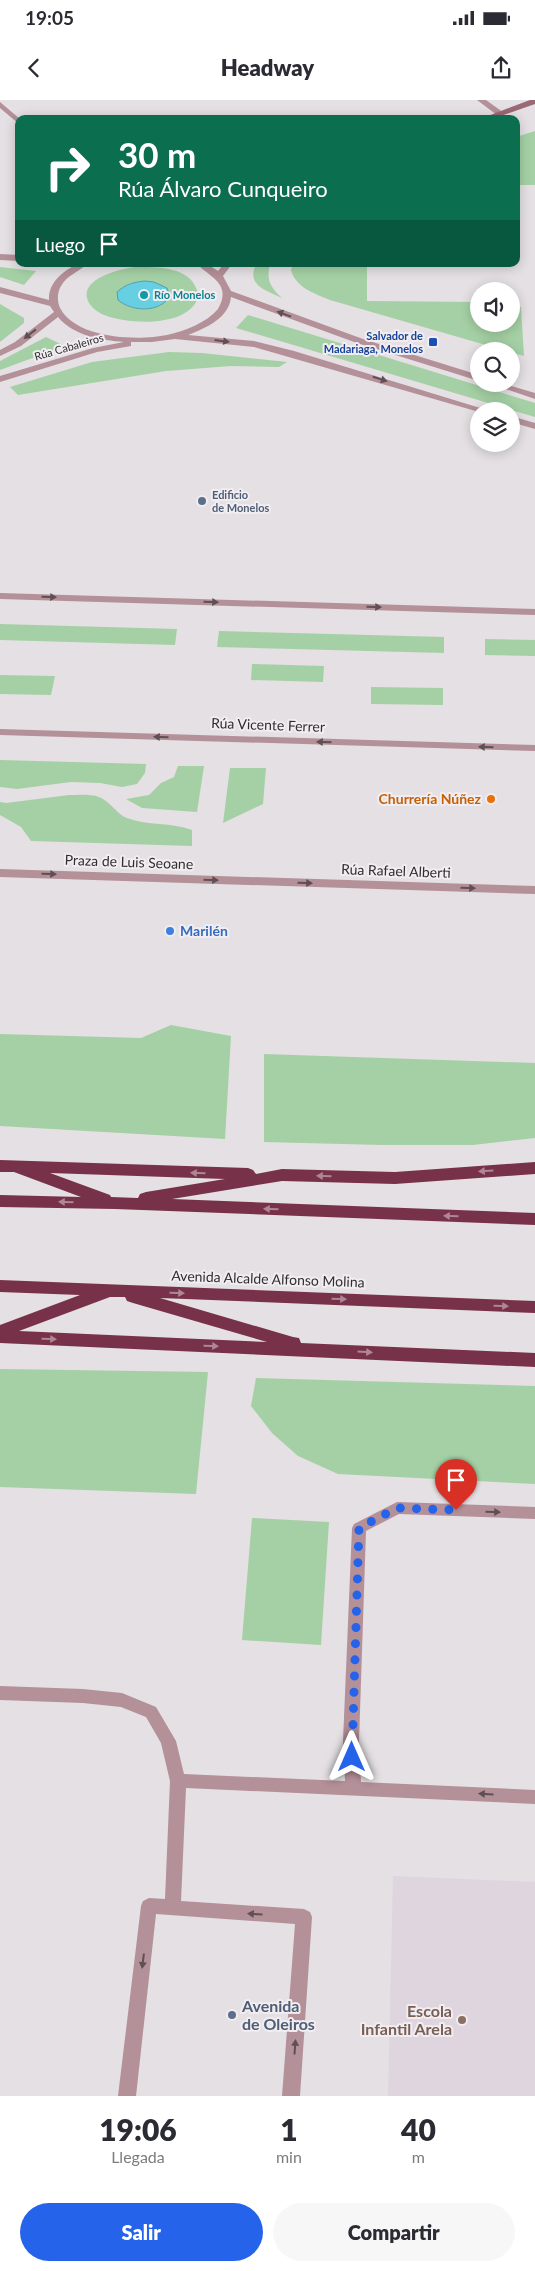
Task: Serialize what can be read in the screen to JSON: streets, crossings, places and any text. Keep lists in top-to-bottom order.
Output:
{
  "streets": {
    "highway": ["Avenida Alcalde Alfonso Molina"],
    "street": [
      "Rúa Cabaleiros",
      "Rúa Vicente Ferrer",
      "Praza de Luis Seoane",
      "Rúa Rafael Alberti"
    ]
  },
  "crossings": [
    ["Praza de Luis Seoane", "Rúa Rafael Alberti"]
  ],
  "one_way": ["Rúa Vicente Ferrer", "Praza de Luis Seoane", "Rúa Rafael Alberti"],
  "places": {
    "other": [
      "Río Monelos",
      "Edificio de Monelos",
      "Churrería Núñez",
      "Marilén",
      "Avenida de Oleiros",
      "Escola Infantil Arela"
    ],
    "transit": ["Salvador de Madariaga, Monelos"]
  },
  "page": {
    "status": "19:05",
    "header": "Headway",
    "turn": ["30 m", "Rúa Álvaro Cunqueiro"],
    "then": "Luego",
    "eta": [
      "19:06",
      "Llegada",
      "1",
      "min",
      "40",
      "m"
    ],
    "buttons": ["Salir", "Compartir"]
  }
}
